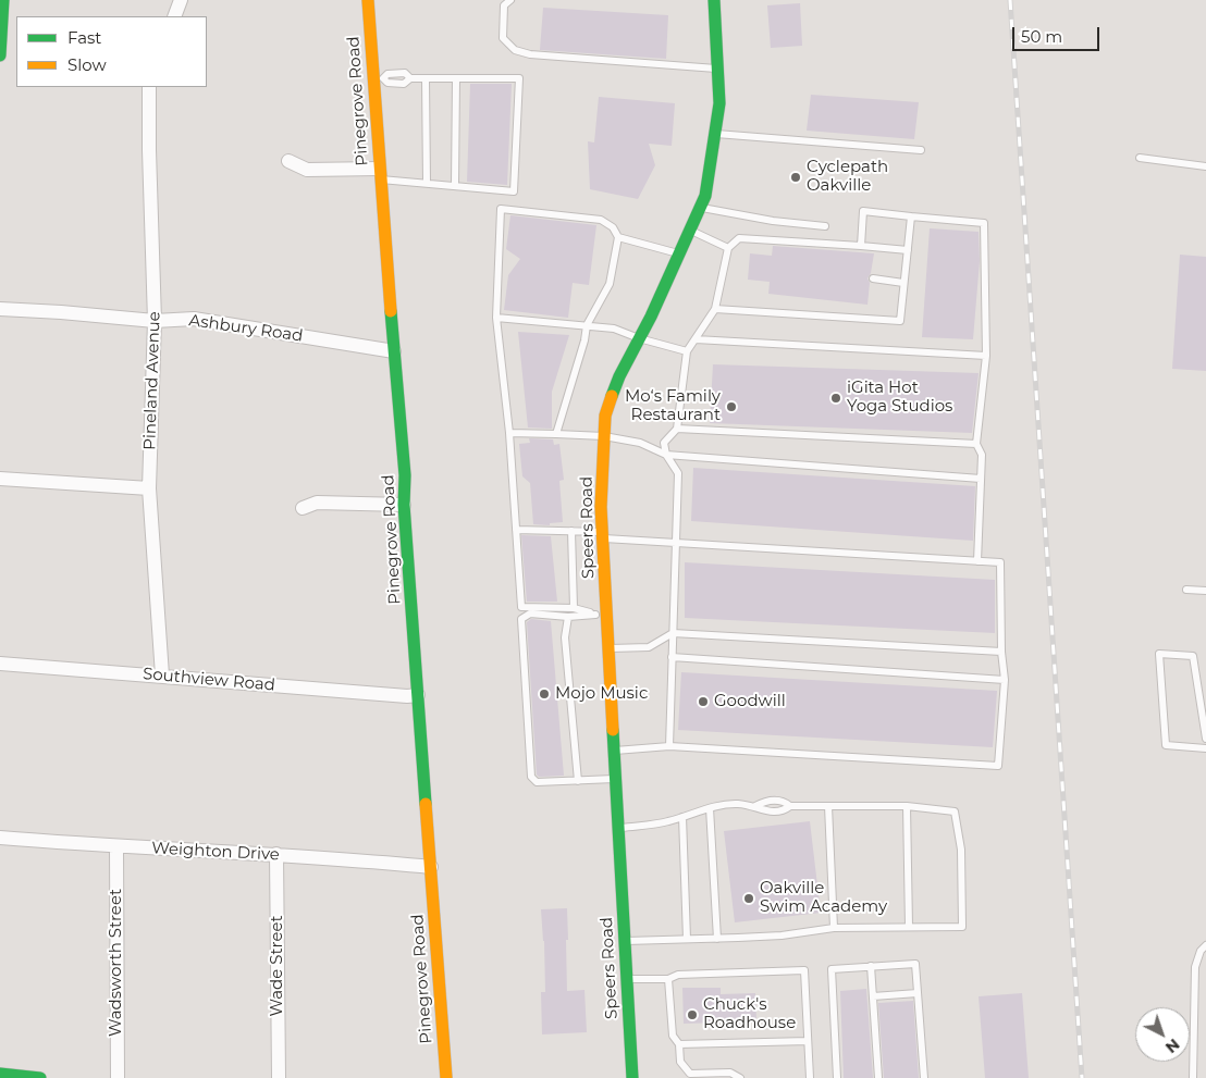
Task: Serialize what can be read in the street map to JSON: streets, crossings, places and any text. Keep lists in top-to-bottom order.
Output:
{
  "streets": {
    "street": [
      "Pinegrove Road",
      "Ashbury Road",
      "Pineland Avenue",
      "Speers Road",
      "Southview Road",
      "Weighton Drive",
      "Wadsworth Street",
      "Wade Street"
    ]
  },
  "crossings": [
    ["Pinegrove Road", "Ashbury Road"],
    ["Pinegrove Road", "Southview Road"],
    ["Pinegrove Road", "Weighton Drive"],
    ["Ashbury Road", "Pineland Avenue"],
    ["Pineland Avenue", "Southview Road"],
    ["Weighton Drive", "Wadsworth Street"],
    ["Weighton Drive", "Wade Street"]
  ],
  "places": [
    "Cyclepath Oakville",
    "iGita Hot Yoga Studios",
    "Mo‘s Family Restaurant",
    "Mojo Music",
    "Goodwill",
    "Oakville Swim Academy",
    "Chuck's Roadhouse"
  ],
  "legend": ["Fast", "Slow"],
  "scale_bar": "50 m",
  "north": "bottom right"
}
